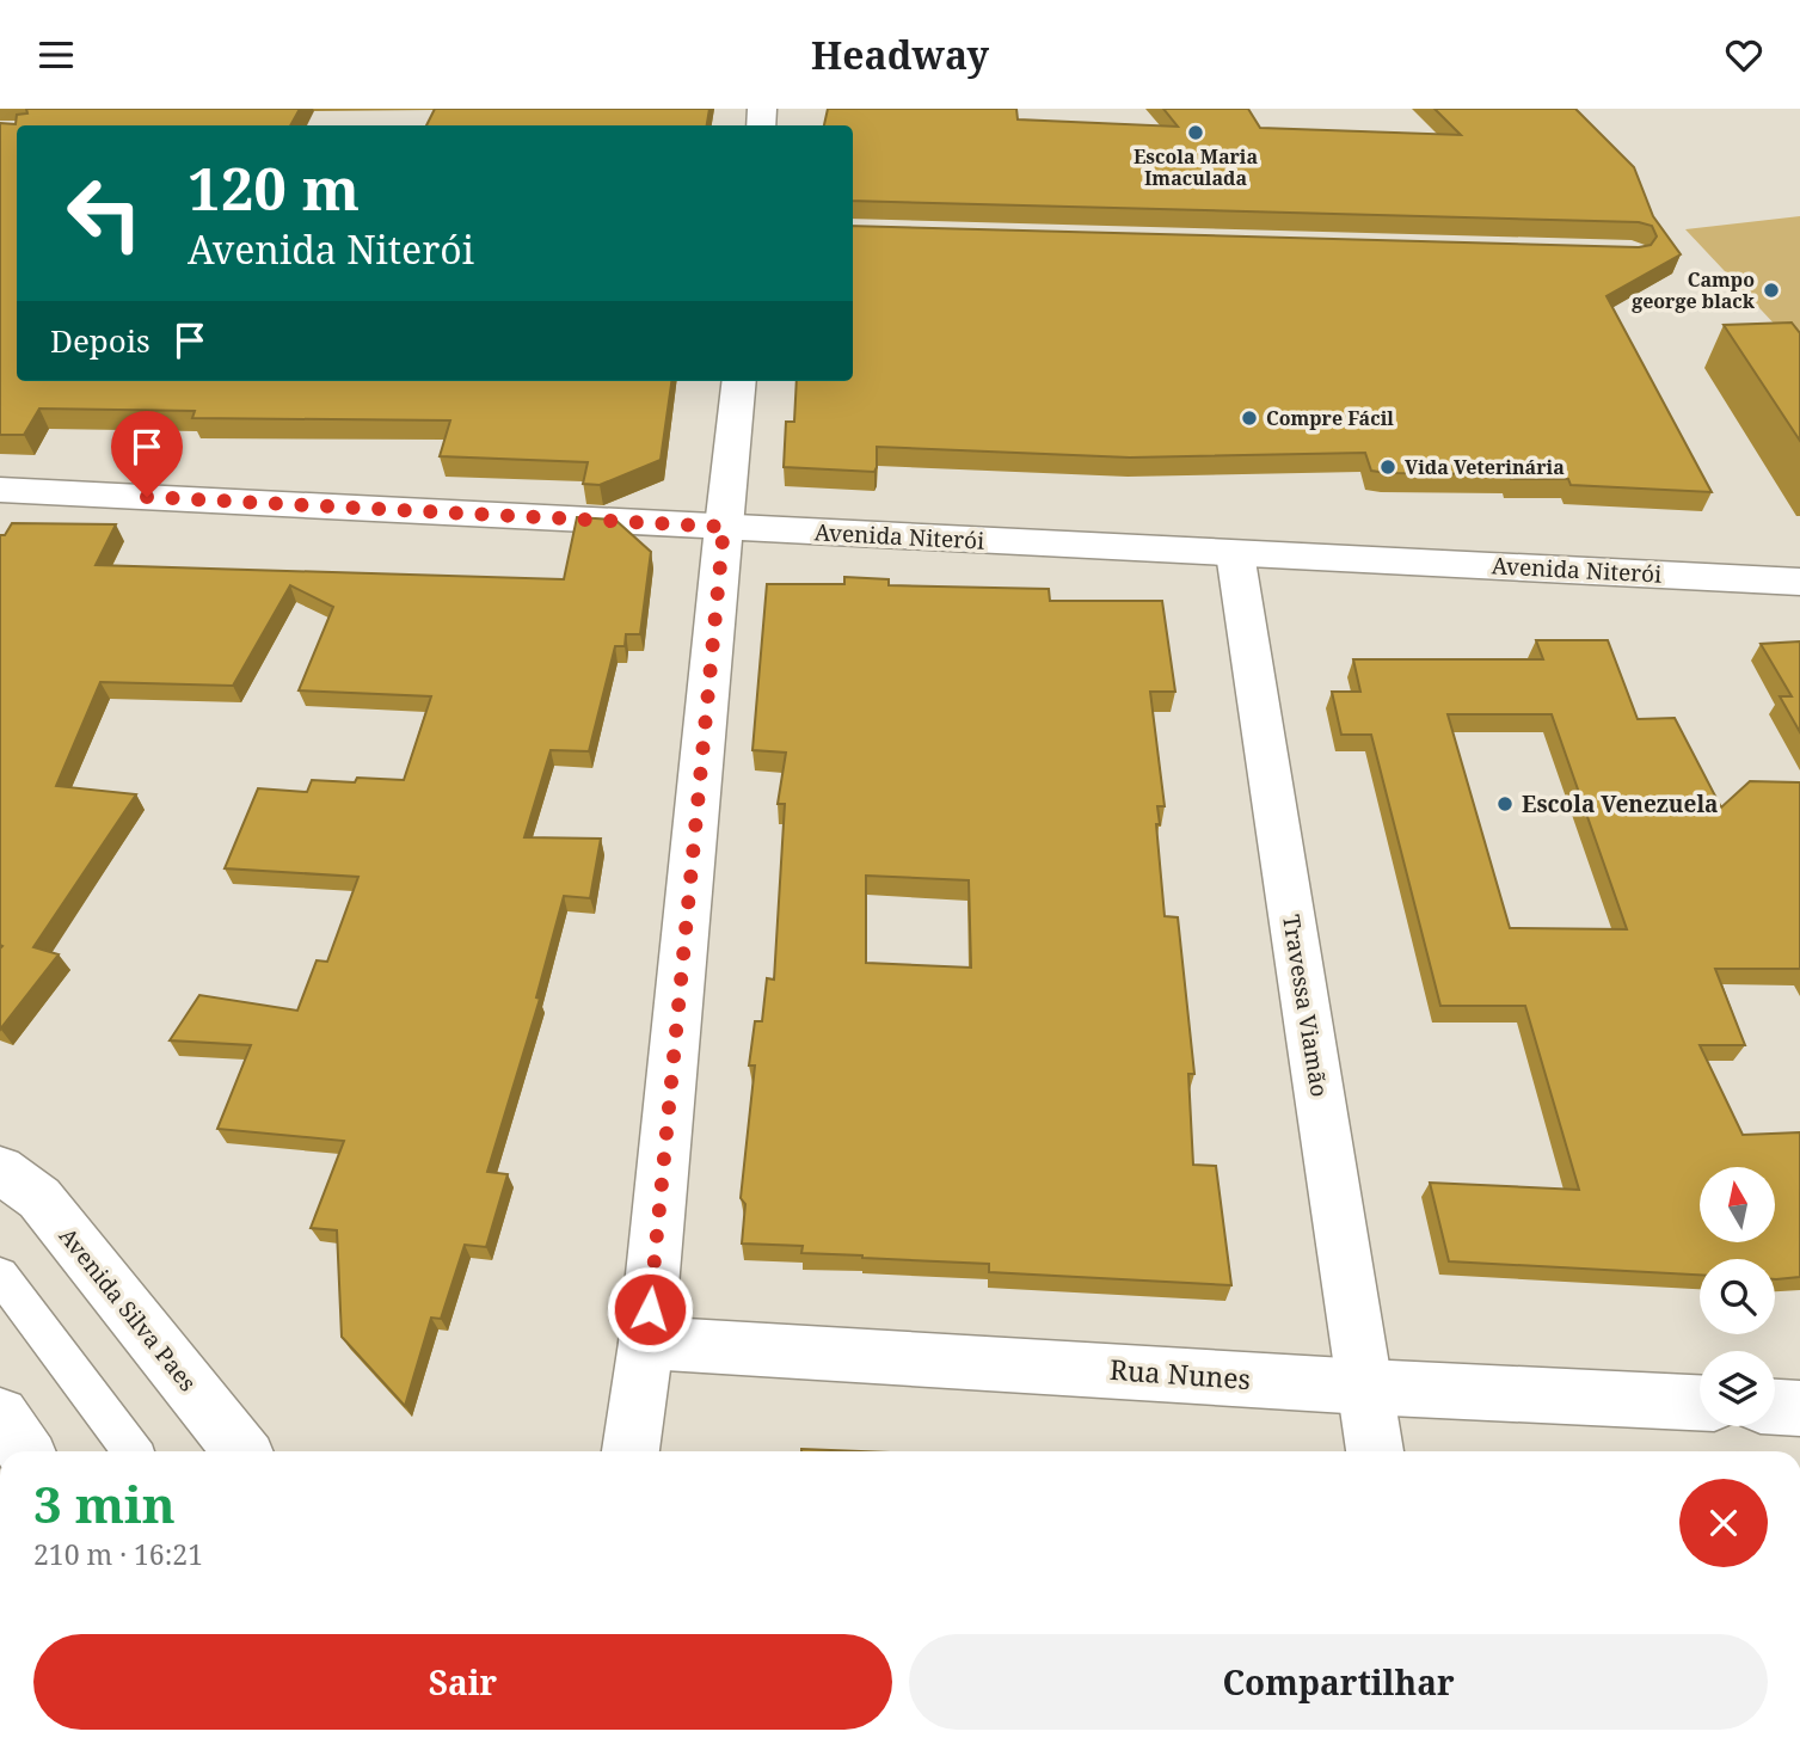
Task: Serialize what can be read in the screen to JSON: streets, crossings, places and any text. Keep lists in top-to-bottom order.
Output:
{
  "streets": {
    "main road": [
      "Avenida Niterói",
      "Travessa Viamão",
      "Avenida Silva Paes",
      "Rua Nunes"
    ]
  },
  "crossings": [
    ["Avenida Niterói", "Travessa Viamão"],
    ["Travessa Viamão", "Rua Nunes"]
  ],
  "places": [
    "Escola Maria Imaculada",
    "Campo george black",
    "Compre Fácil",
    "Vida Veterinária",
    "Escola Venezuela"
  ],
  "north": "top",
  "page": {
    "header": "Headway",
    "turn": ["120 m", "Avenida Niterói"],
    "then": "Depois",
    "heading": ["3 min", "210 m · 16:21"],
    "buttons": ["Sair", "Compartilhar"]
  }
}
